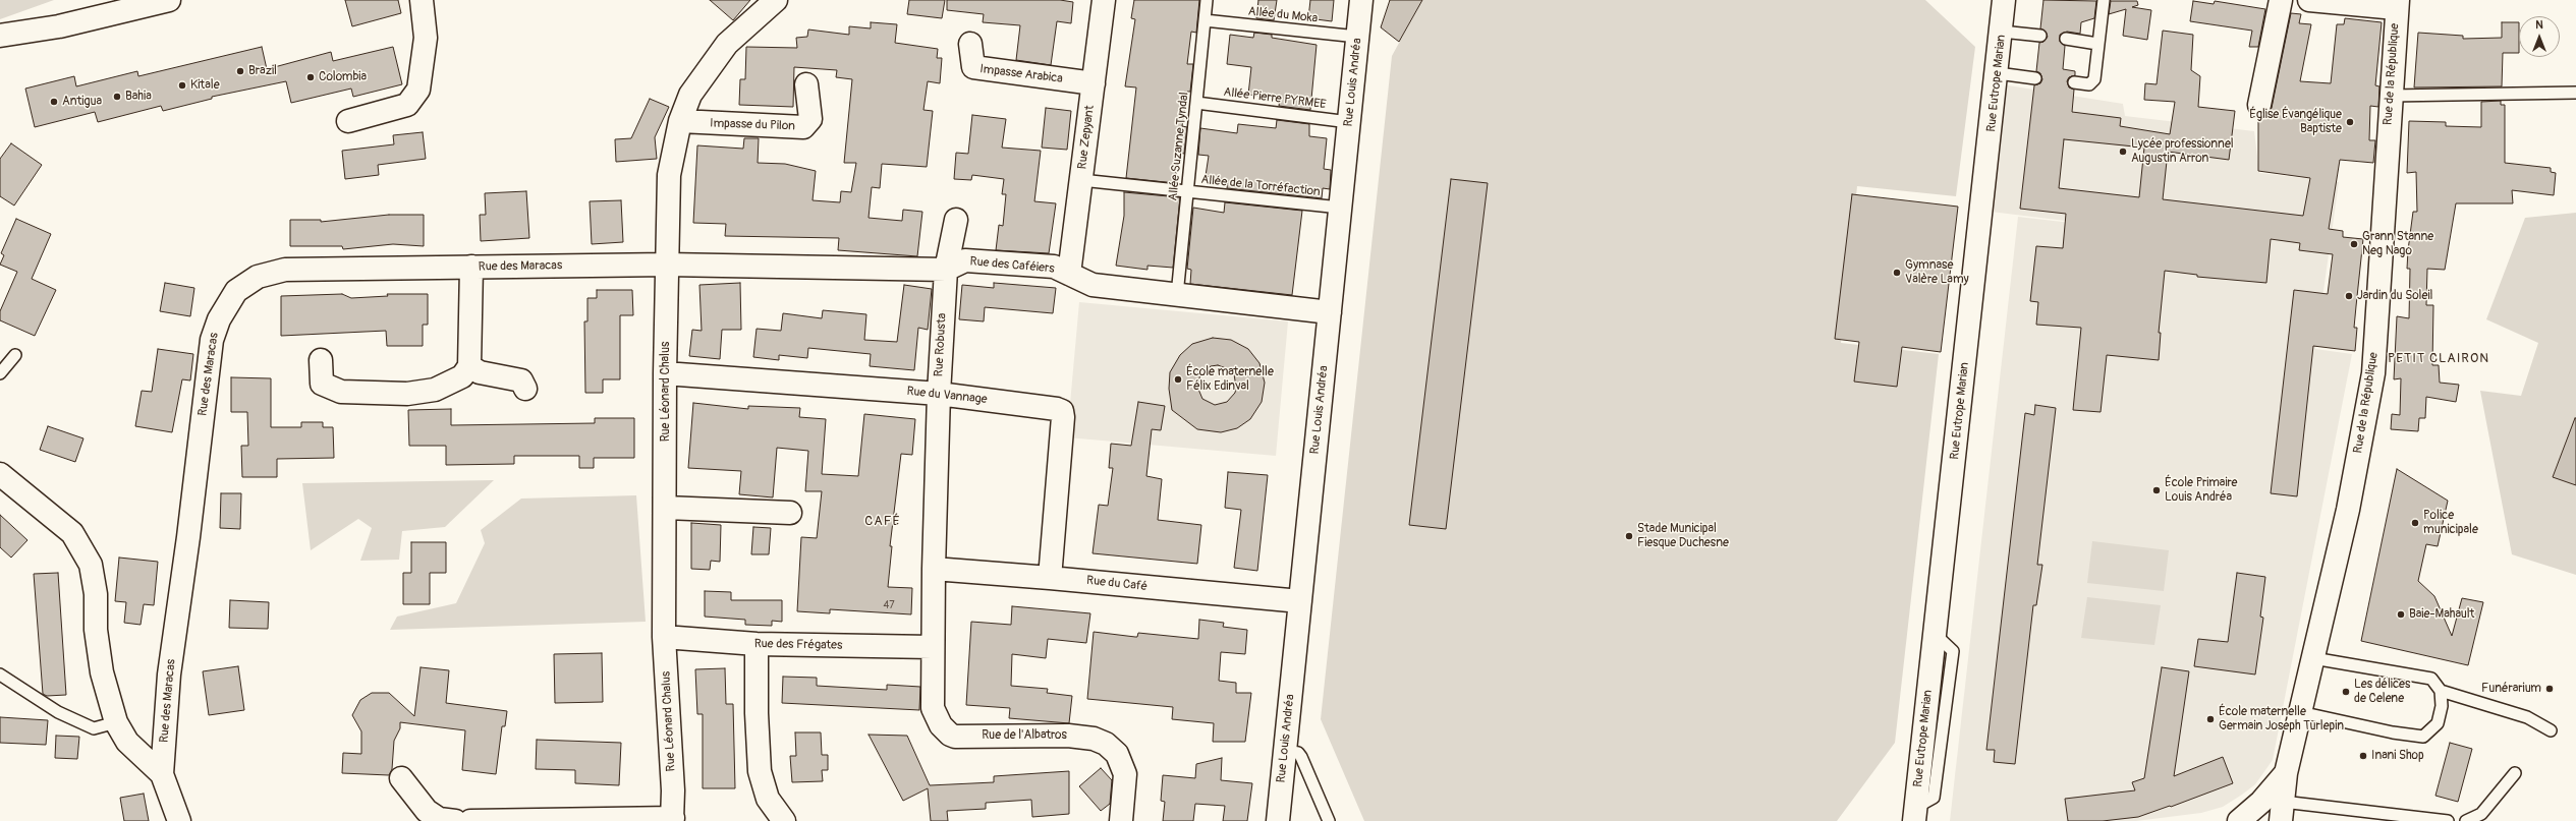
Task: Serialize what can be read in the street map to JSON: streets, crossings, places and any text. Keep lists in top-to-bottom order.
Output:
{
  "streets": {
    "street": [
      "Impasse Arabica",
      "Rue de la République",
      "Rue Louis Andréa",
      "Rue Eutrope Marian",
      "Impasse du Pilon",
      "Rue Zepyant",
      "Rue des Caféiers",
      "Rue des Maracas",
      "Rue Robusta",
      "Rue Léonard Chalus",
      "Rue du Vannage",
      "Rue du Café",
      "Rue des Frégates",
      "Rue de l'Albatros"
    ],
    "lane": [
      "Allée du Moka",
      "Allée Pierre PYRMEE",
      "Allée Suzanne Tyndal",
      "Allée de la Torréfaction"
    ]
  },
  "crossings": [
    ["Allée du Moka", "Rue Louis Andréa"],
    ["Allée du Moka", "Allée Suzanne Tyndal"],
    ["Impasse Arabica", "Rue Zepyant"],
    ["Rue Louis Andréa", "Allée Pierre PYRMEE"],
    ["Rue Louis Andréa", "Allée de la Torréfaction"],
    ["Rue Louis Andréa", "Rue des Caféiers"],
    ["Rue Louis Andréa", "Rue du Café"],
    ["Allée Pierre PYRMEE", "Allée Suzanne Tyndal"],
    ["Impasse du Pilon", "Rue Léonard Chalus"],
    ["Rue Zepyant", "Allée de la Torréfaction"],
    ["Rue Zepyant", "Rue des Caféiers"],
    ["Allée Suzanne Tyndal", "Allée de la Torréfaction"],
    ["Allée Suzanne Tyndal", "Rue des Caféiers"],
    ["Rue des Caféiers", "Rue des Maracas"],
    ["Rue des Caféiers", "Rue Robusta"],
    ["Rue des Caféiers", "Rue Léonard Chalus"],
    ["Rue des Maracas", "Rue Léonard Chalus"],
    ["Rue Robusta", "Rue du Vannage"],
    ["Rue Robusta", "Rue du Café"],
    ["Rue Robusta", "Rue des Frégates"],
    ["Rue Robusta", "Rue de l'Albatros"],
    ["Rue Léonard Chalus", "Rue du Vannage"],
    ["Rue Léonard Chalus", "Rue des Frégates"],
    ["Rue du Vannage", "Rue du Café"],
    ["Rue des Frégates", "Rue de l'Albatros"]
  ],
  "districts": ["PETIT CLAIRON", "CAFÉ"],
  "places": [
    "Brazil",
    "Colombia",
    "Kitale",
    "Bahia",
    "Antigua",
    "Église Évangélique Baptiste",
    "Lycée professionnel Augustin Arron",
    "Grann Stanne Neg Nago",
    "Gymnase Valère Lamy",
    "Jardin du Soleil",
    "École maternelle Félix Edinval",
    "École Primaire Louis Andréa",
    "Police municipale",
    "Stade Municipal Fiesque Duchesne",
    "Baie-Mahault",
    "Funérarium",
    "Les délices de Celene",
    "École maternelle Germain Joseph Turlepin",
    "Inani Shop"
  ],
  "house_numbers": ["47"],
  "north": "top"
}
